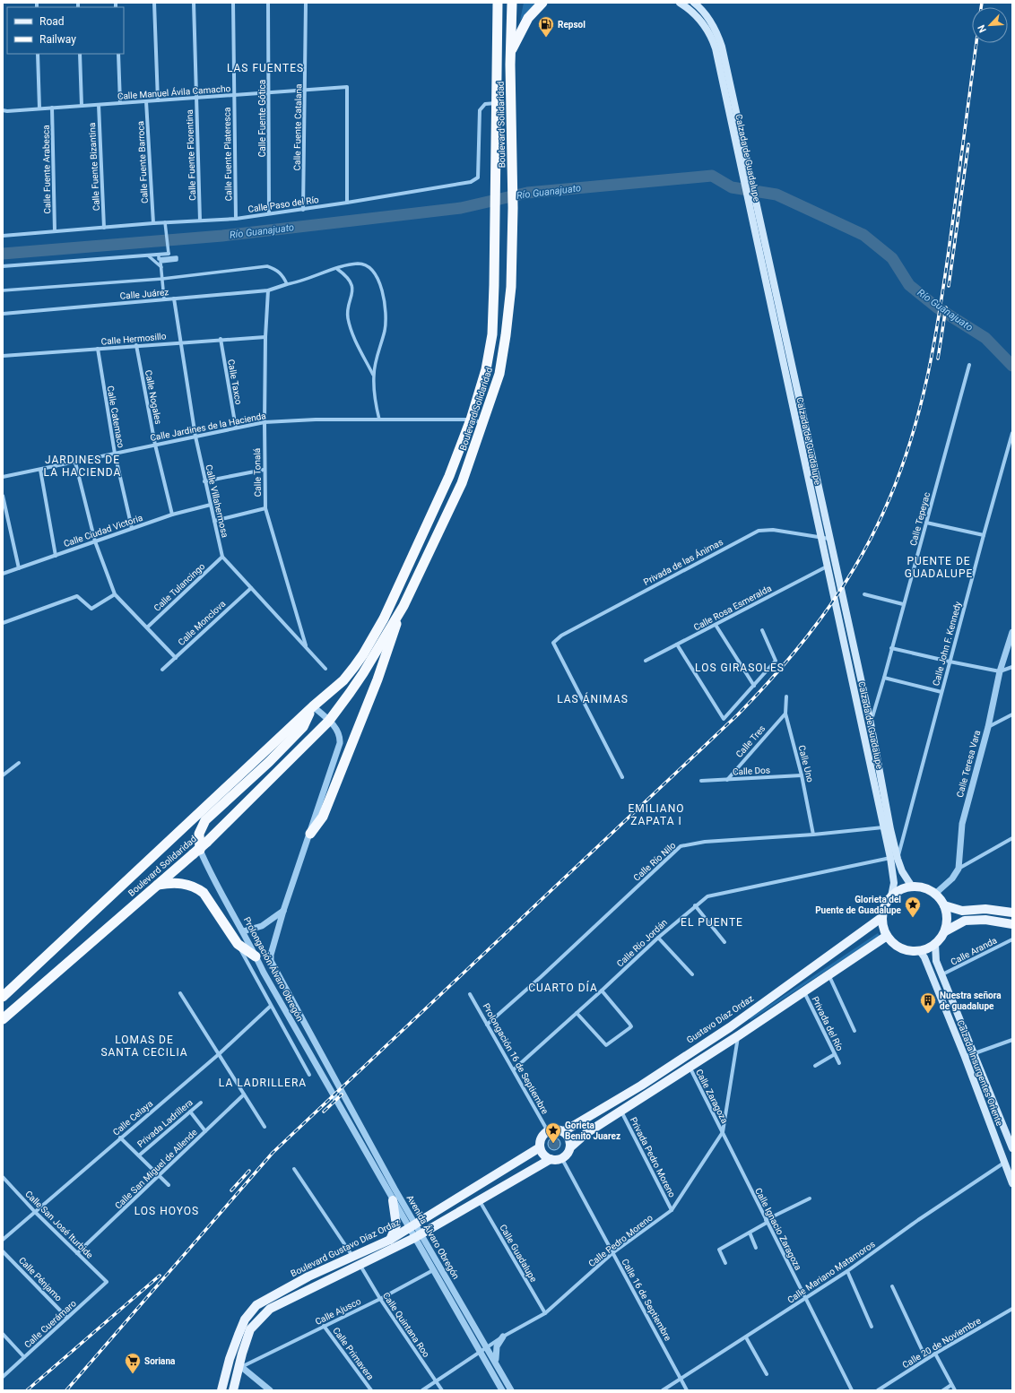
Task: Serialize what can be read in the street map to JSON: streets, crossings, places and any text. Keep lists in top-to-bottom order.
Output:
{
  "streets": {
    "highway": ["Boulevard Solidaridad"],
    "main road": [
      "Calzada de Guadalupe",
      "Gustavo Díaz Ordaz",
      "Calzada Insurgentes Oriente",
      "Boulevard Gustavo Díaz Ordaz"
    ],
    "street": [
      "Calle Manuel Ávila Camacho",
      "Calle Fuente Gótica",
      "Calle Fuente Catalana",
      "Calle Fuente Plateresca",
      "Calle Fuente Florentina",
      "Calle Fuente Barroca",
      "Calle Fuente Bizantina",
      "Calle Fuente Arabesca",
      "Calle Paso del Río",
      "Calle Juárez",
      "Calle Hermosillo",
      "Calle Taxco",
      "Calle Nogales",
      "Calle Catemaco",
      "Calle Jardines de la Hacienda",
      "Calle Tonalá",
      "Calle Villahermosa",
      "Calle Tepeyac",
      "Calle Ciudad Victoria",
      "Privada de las Ánimas",
      "Calle Tulancingo",
      "Calle Rosa Esmeralda",
      "Calle Monclova",
      "Calle John F. Kennedy",
      "Calle Tres",
      "Calle Uno",
      "Calle Teresa Vara",
      "Calle Dos",
      "Calle Río Nilo",
      "Calle Río Jordán",
      "Calle Aranda",
      "Prolongación Álvaro Obregón",
      "Privada del Río",
      "Prolongación 16 de Septiembre",
      "Calle Zaragoza",
      "Calle Celaya",
      "Privada Ladrillera",
      "Privada Pedro Moreno",
      "Calle San Miguel de Allende",
      "Calle San José Iturbide",
      "Calle Ignacio Zaragoza",
      "Avenida Álvaro Obregón",
      "Calle Pedro Moreno",
      "Calle Guadalupe",
      "Calle Mariano Matamoros",
      "Calle Pénjamo",
      "Calle 16 de Septiembre",
      "Calle Ajusco",
      "Calle Cuerámaro",
      "Calle Quintana Roo",
      "Calle 20 de Noviembre",
      "Calle Primavera"
    ]
  },
  "crossings": [
    ["Calle Manuel Ávila Camacho", "Calle Fuente Gótica"],
    ["Calle Manuel Ávila Camacho", "Calle Fuente Catalana"],
    ["Calle Manuel Ávila Camacho", "Calle Fuente Plateresca"],
    ["Calle Manuel Ávila Camacho", "Calle Fuente Florentina"],
    ["Calle Manuel Ávila Camacho", "Calle Fuente Barroca"],
    ["Calle Manuel Ávila Camacho", "Calle Fuente Bizantina"],
    ["Calle Manuel Ávila Camacho", "Calle Fuente Arabesca"],
    ["Calle Manuel Ávila Camacho", "Calle Paso del Río"],
    ["Calle Fuente Gótica", "Calle Paso del Río"],
    ["Boulevard Solidaridad", "Calle Paso del Río"],
    ["Boulevard Solidaridad", "Calle Jardines de la Hacienda"],
    ["Boulevard Solidaridad", "Prolongación Álvaro Obregón"],
    ["Calle Fuente Catalana", "Calle Paso del Río"],
    ["Calle Fuente Plateresca", "Calle Paso del Río"],
    ["Calle Fuente Florentina", "Calle Paso del Río"],
    ["Calzada de Guadalupe", "Calle Tepeyac"],
    ["Calzada de Guadalupe", "Privada de las Ánimas"],
    ["Calzada de Guadalupe", "Calle Rosa Esmeralda"],
    ["Calzada de Guadalupe", "Calle John F. Kennedy"],
    ["Calzada de Guadalupe", "Calle Río Nilo"],
    ["Calzada de Guadalupe", "Calle Río Jordán"],
    ["Calzada de Guadalupe", "Gustavo Díaz Ordaz"],
    ["Calzada de Guadalupe", "Calzada Insurgentes Oriente"],
    ["Calle Fuente Barroca", "Calle Paso del Río"],
    ["Calle Fuente Bizantina", "Calle Paso del Río"],
    ["Calle Fuente Arabesca", "Calle Paso del Río"],
    ["Calle Juárez", "Calle Tonalá"],
    ["Calle Juárez", "Calle Villahermosa"],
    ["Calle Hermosillo", "Calle Taxco"],
    ["Calle Hermosillo", "Calle Nogales"],
    ["Calle Hermosillo", "Calle Catemaco"],
    ["Calle Hermosillo", "Calle Tonalá"],
    ["Calle Hermosillo", "Calle Villahermosa"],
    ["Calle Taxco", "Calle Jardines de la Hacienda"],
    ["Calle Nogales", "Calle Jardines de la Hacienda"],
    ["Calle Nogales", "Calle Ciudad Victoria"],
    ["Calle Catemaco", "Calle Jardines de la Hacienda"],
    ["Calle Catemaco", "Calle Ciudad Victoria"],
    ["Calle Jardines de la Hacienda", "Calle Tonalá"],
    ["Calle Jardines de la Hacienda", "Calle Villahermosa"],
    ["Calle Tonalá", "Calle Villahermosa"],
    ["Calle Villahermosa", "Calle Ciudad Victoria"],
    ["Calle Villahermosa", "Calle Tulancingo"],
    ["Calle Villahermosa", "Calle Monclova"],
    ["Calle John F. Kennedy", "Calle Río Jordán"],
    ["Calle Tres", "Calle Uno"],
    ["Calle Tres", "Calle Dos"],
    ["Calle Uno", "Calle Dos"],
    ["Calle Uno", "Calle Río Nilo"],
    ["Calle Río Nilo", "Prolongación 16 de Septiembre"],
    ["Calle Río Jordán", "Prolongación 16 de Septiembre"],
    ["Calle Aranda", "Calzada Insurgentes Oriente"],
    ["Prolongación Álvaro Obregón", "Avenida Álvaro Obregón"],
    ["Gustavo Díaz Ordaz", "Prolongación 16 de Septiembre"],
    ["Gustavo Díaz Ordaz", "Calzada Insurgentes Oriente"],
    ["Gustavo Díaz Ordaz", "Boulevard Gustavo Díaz Ordaz"],
    ["Gustavo Díaz Ordaz", "Calle 16 de Septiembre"],
    ["Prolongación 16 de Septiembre", "Boulevard Gustavo Díaz Ordaz"],
    ["Prolongación 16 de Septiembre", "Calle 16 de Septiembre"],
    ["Calzada Insurgentes Oriente", "Calle Mariano Matamoros"],
    ["Calle Zaragoza", "Calle Ignacio Zaragoza"],
    ["Calle Zaragoza", "Calle Pedro Moreno"],
    ["Calle Celaya", "Calle San José Iturbide"],
    ["Privada Pedro Moreno", "Calle Pedro Moreno"],
    ["Calle San Miguel de Allende", "Calle San José Iturbide"],
    ["Calle San José Iturbide", "Calle Cuerámaro"],
    ["Calle Ignacio Zaragoza", "Calle Pedro Moreno"],
    ["Calle Ignacio Zaragoza", "Calle Mariano Matamoros"],
    ["Avenida Álvaro Obregón", "Calle Pedro Moreno"],
    ["Avenida Álvaro Obregón", "Boulevard Gustavo Díaz Ordaz"],
    ["Avenida Álvaro Obregón", "Calle Ajusco"],
    ["Calle Pedro Moreno", "Calle Guadalupe"],
    ["Calle Pedro Moreno", "Calle 16 de Septiembre"],
    ["Calle Pedro Moreno", "Calle Quintana Roo"],
    ["Boulevard Gustavo Díaz Ordaz", "Calle 16 de Septiembre"],
    ["Calle Mariano Matamoros", "Calle 16 de Septiembre"],
    ["Calle Pénjamo", "Calle Cuerámaro"],
    ["Calle Ajusco", "Calle Quintana Roo"],
    ["Calle Ajusco", "Calle Primavera"]
  ],
  "districts": [
    "LAS FUENTES",
    "JARDINES DE LA HACIENDA",
    "PUENTE DE GUADALUPE",
    "LOS GIRASOLES",
    "LAS ÁNIMAS",
    "EMILIANO ZAPATA I",
    "EL PUENTE",
    "CUARTO DÍA",
    "LOMAS DE SANTA CECILIA",
    "LA LADRILLERA",
    "LOS HOYOS"
  ],
  "water": ["Río Guanajuato"],
  "places": {
    "fuel station": ["Repsol"],
    "place": ["Glorieta del Puente de Guadalupe", "Gorieta Benito Juarez"],
    "building": ["Nuestra señora de guadalupe"],
    "supermarket": ["Soriana"]
  },
  "legend": ["Road", "Railway"],
  "north": "bottom left"
}
